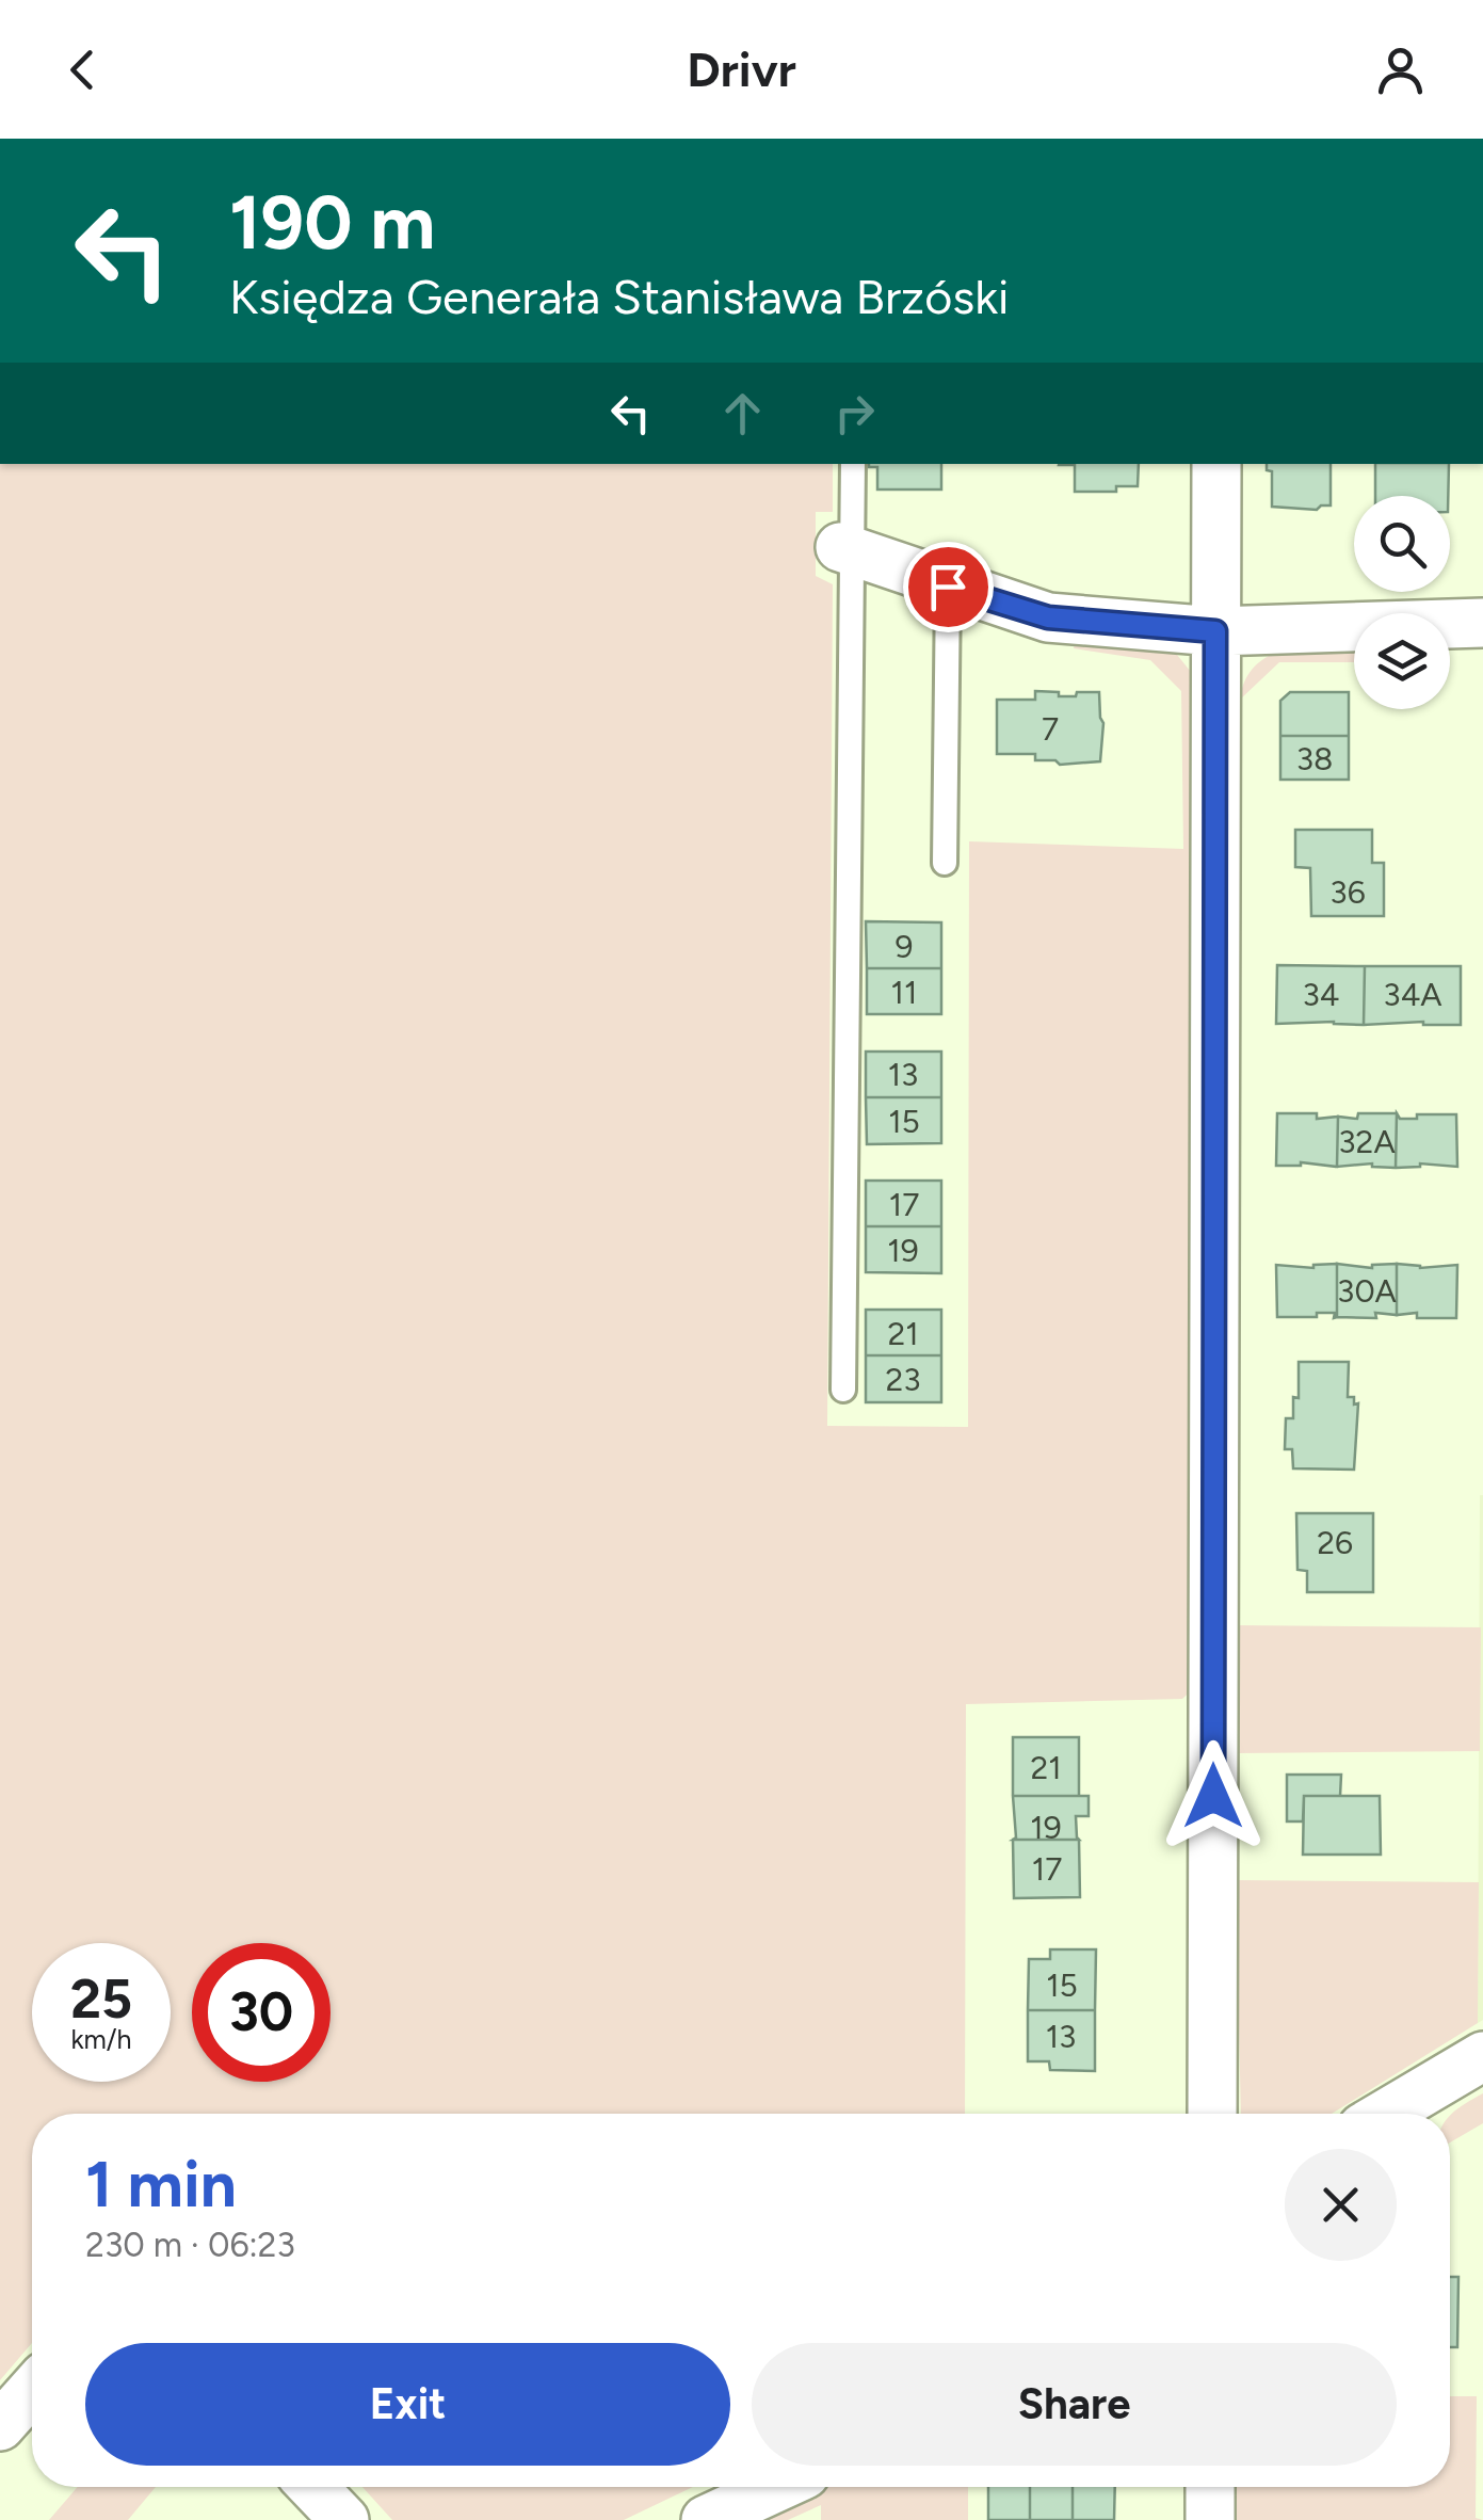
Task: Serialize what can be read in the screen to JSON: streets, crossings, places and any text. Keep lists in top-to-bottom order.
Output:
{
  "house_numbers": [
    "7",
    "38",
    "36",
    "9",
    "11",
    "34",
    "34A",
    "13",
    "15",
    "32A",
    "17",
    "19",
    "30A",
    "21",
    "23",
    "26",
    "21",
    "19",
    "17",
    "15",
    "13"
  ],
  "page": {
    "header": "Drivr",
    "turn": ["190 m", "Księdza Generała Stanisława Brzóski"],
    "speed": "25 km/h",
    "limit": "30",
    "heading": ["1 min", "230 m · 06:23"],
    "buttons": ["Exit", "Share"]
  }
}
